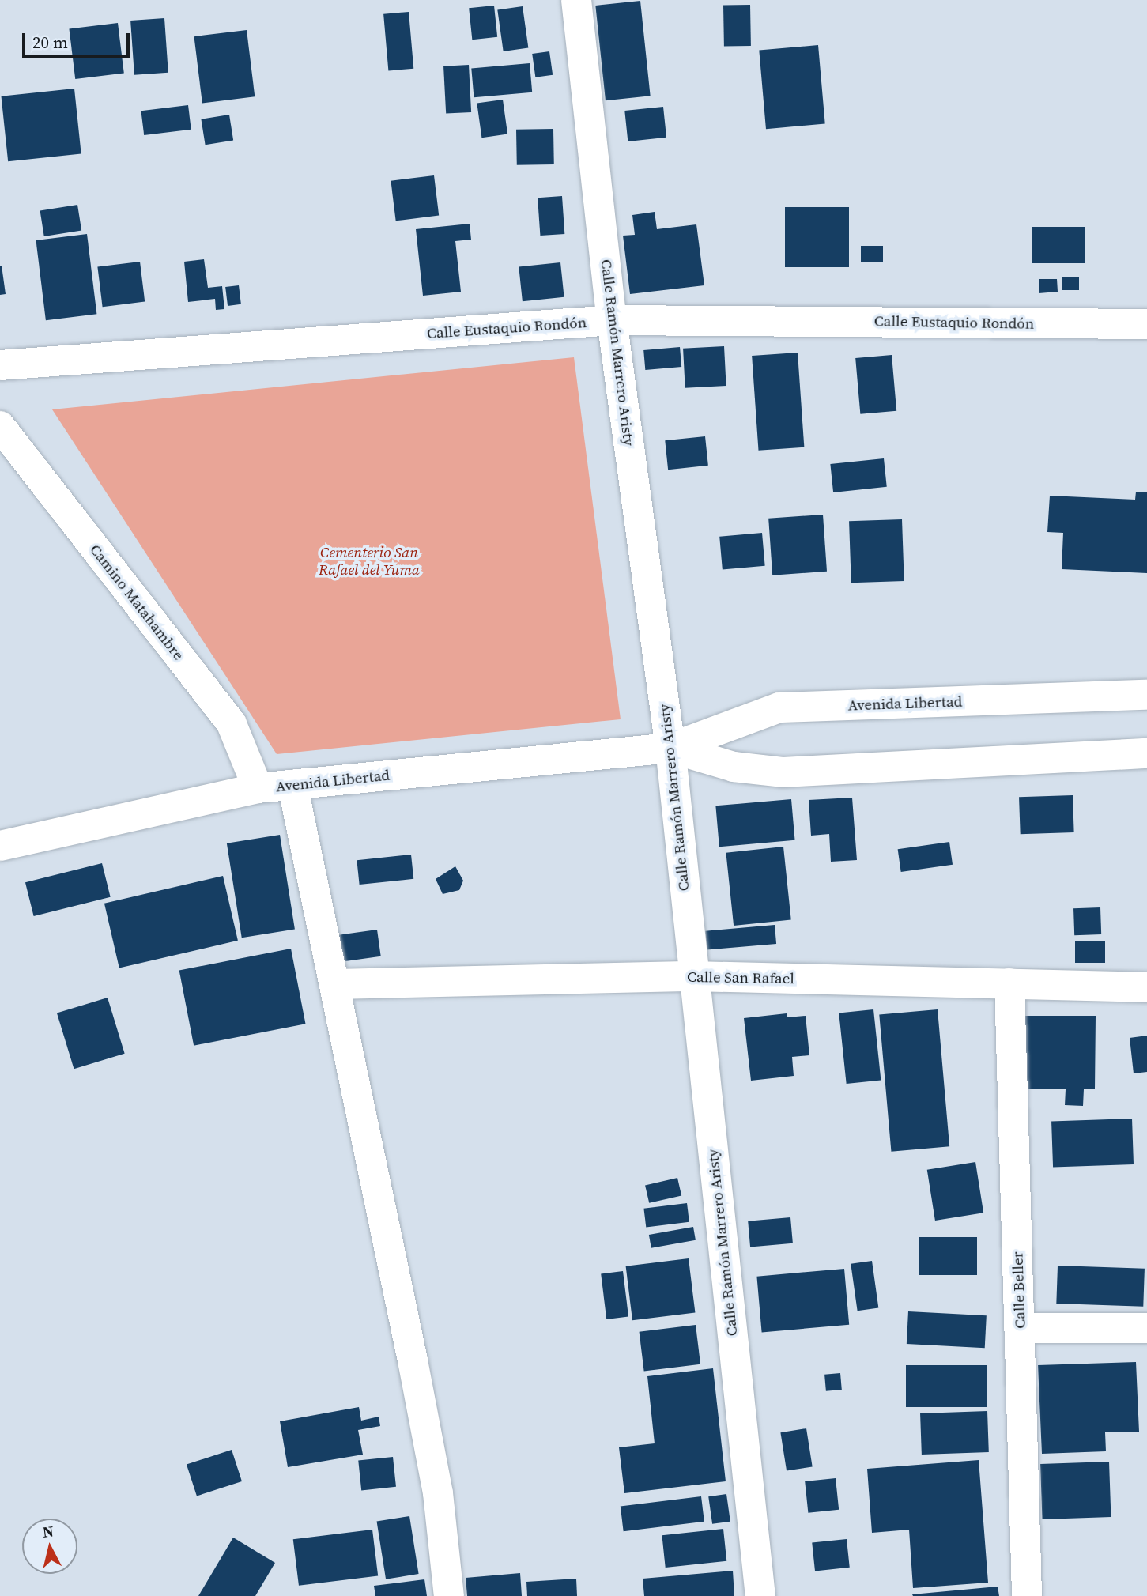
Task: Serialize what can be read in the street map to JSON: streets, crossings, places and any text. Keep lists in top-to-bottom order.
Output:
{
  "streets": {
    "street": [
      "Calle Eustaquio Rondón",
      "Calle Ramón Marrero Aristy",
      "Camino Matahambre",
      "Avenida Libertad",
      "Calle San Rafael",
      "Calle Beller"
    ]
  },
  "crossings": [
    ["Calle Eustaquio Rondón", "Calle Ramón Marrero Aristy"],
    ["Calle Ramón Marrero Aristy", "Avenida Libertad"],
    ["Calle Ramón Marrero Aristy", "Calle San Rafael"],
    ["Camino Matahambre", "Avenida Libertad"],
    ["Calle San Rafael", "Calle Beller"]
  ],
  "parks": ["Cementerio San Rafael del Yuma"],
  "scale_bar": "20 m",
  "north": "top"
}
